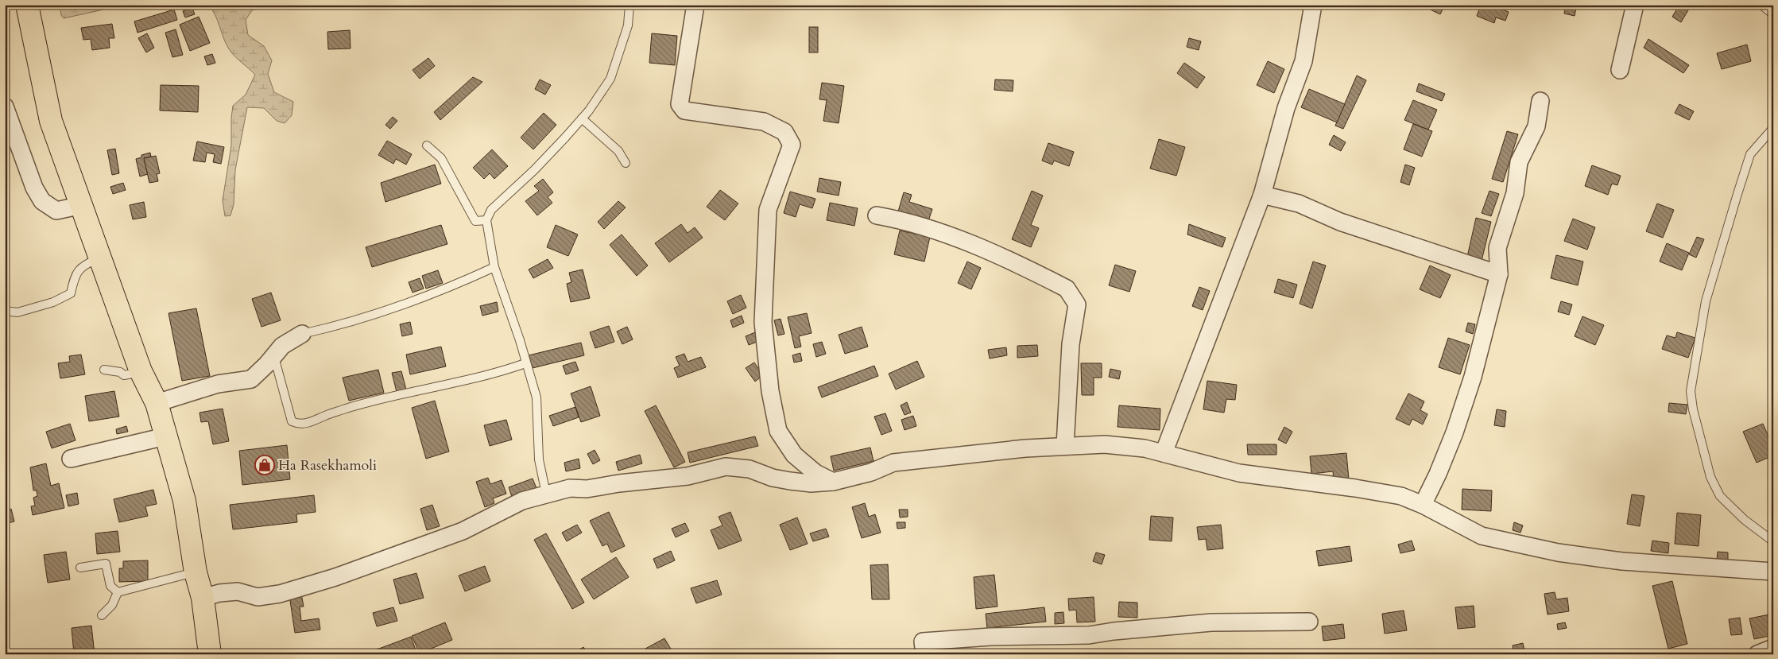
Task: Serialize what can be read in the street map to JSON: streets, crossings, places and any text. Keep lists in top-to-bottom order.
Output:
{
  "places": {
    "shop": ["Ha Rasekhamoli"]
  }
}
